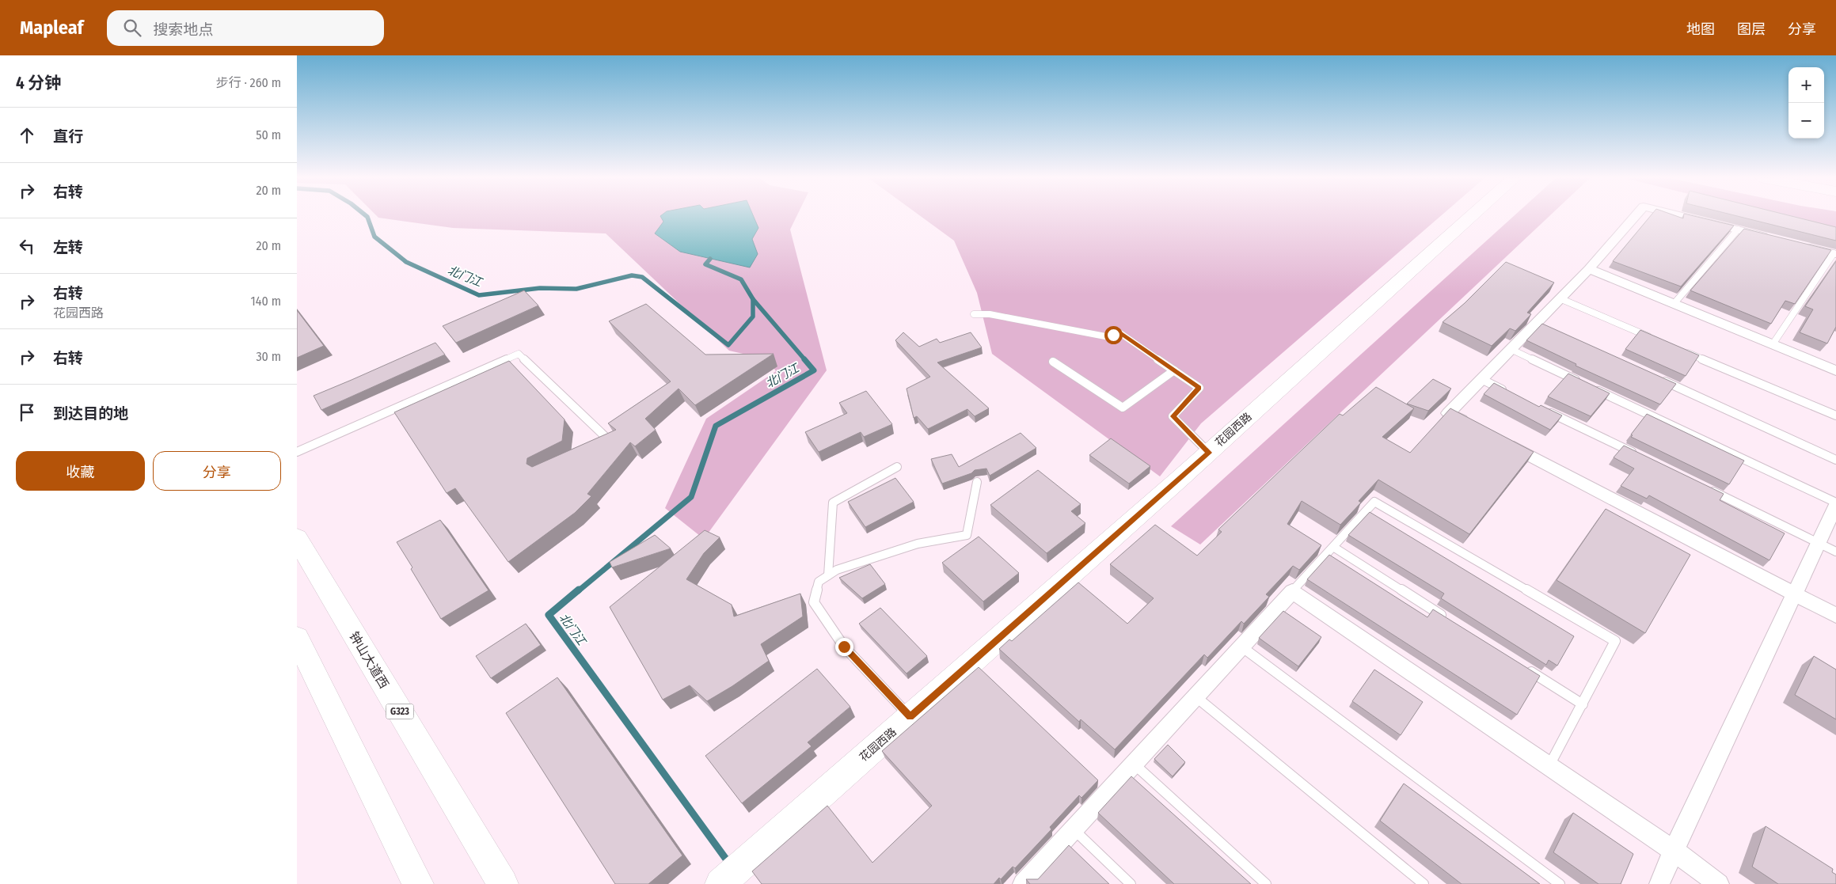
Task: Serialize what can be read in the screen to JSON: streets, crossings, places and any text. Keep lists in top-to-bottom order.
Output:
{
  "streets": {
    "main road": ["花园西路", "钟山大道西", "G323"]
  },
  "water": ["北门江"],
  "page": {
    "header": "Mapleaf",
    "search": "搜索地点",
    "nav": ["地图", "图层", "分享"],
    "heading": ["4 分钟", "步行 · 260 m"],
    "map_buttons": ["+", "−"],
    "list": [
      ["直行", "50 m"],
      ["右转", "20 m"],
      ["左转", "20 m"],
      ["右转", "花园西路", "140 m"],
      ["右转", "30 m"],
      "到达目的地"
    ],
    "buttons": ["收藏", "分享"]
  }
}
